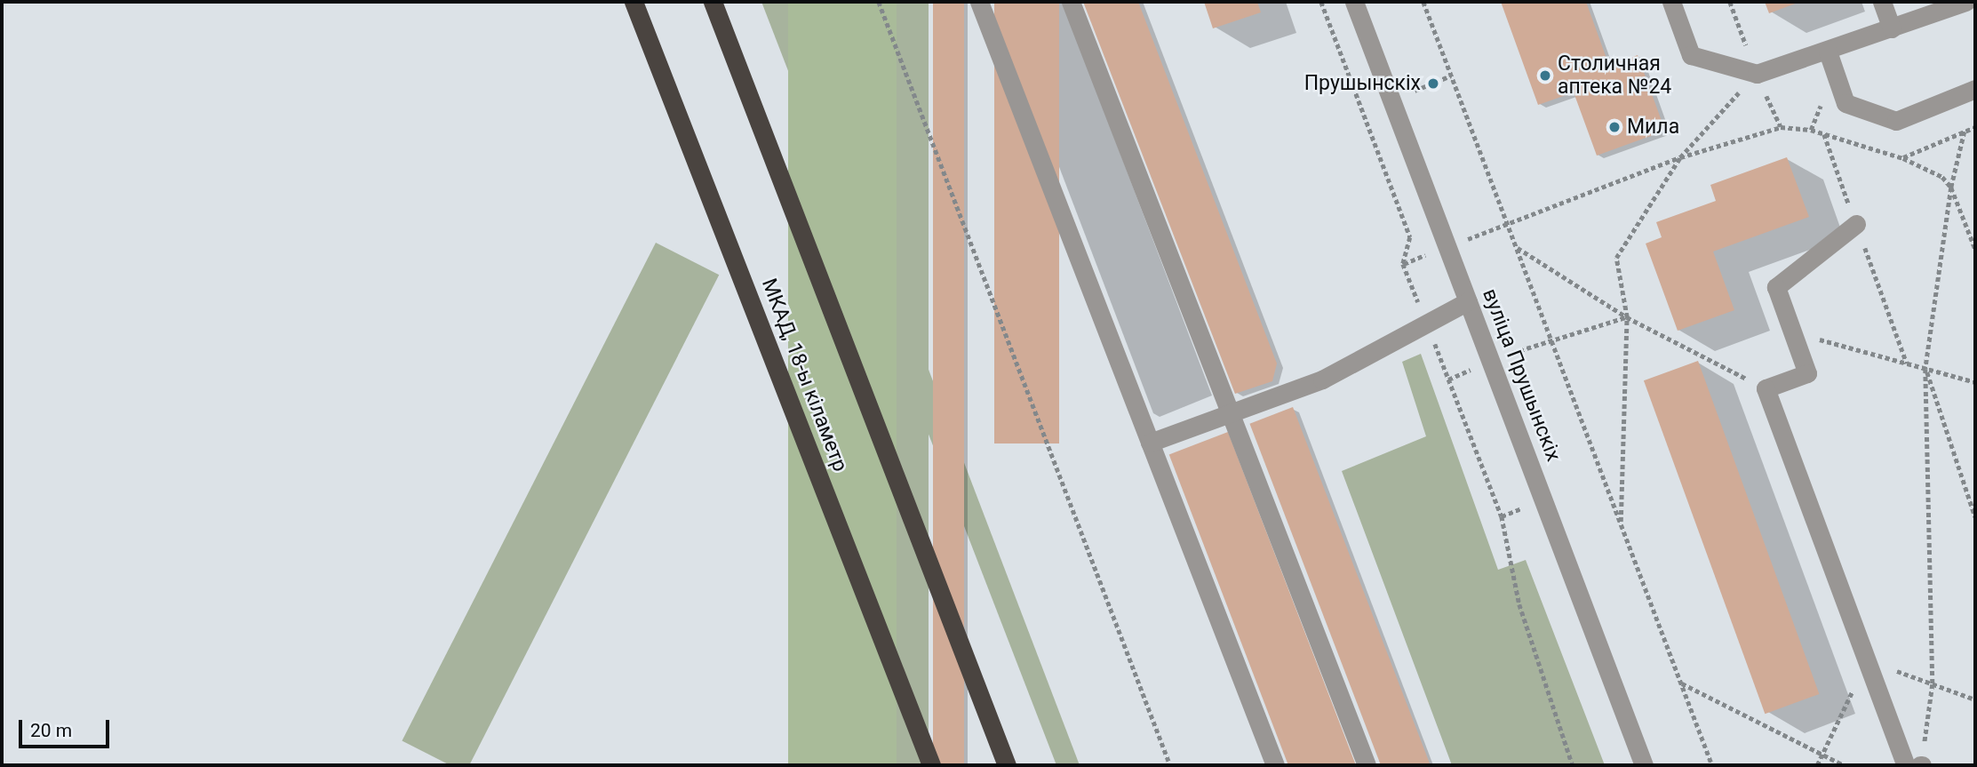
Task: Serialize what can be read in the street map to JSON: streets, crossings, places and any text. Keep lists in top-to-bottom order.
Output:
{
  "streets": {
    "highway": ["МКАД, 18-ы кіламетр"],
    "street": ["вуліца Прушынскіх"]
  },
  "places": ["Столичная аптека №24", "Прушынскіх", "Мила"],
  "scale_bar": "20 m"
}
